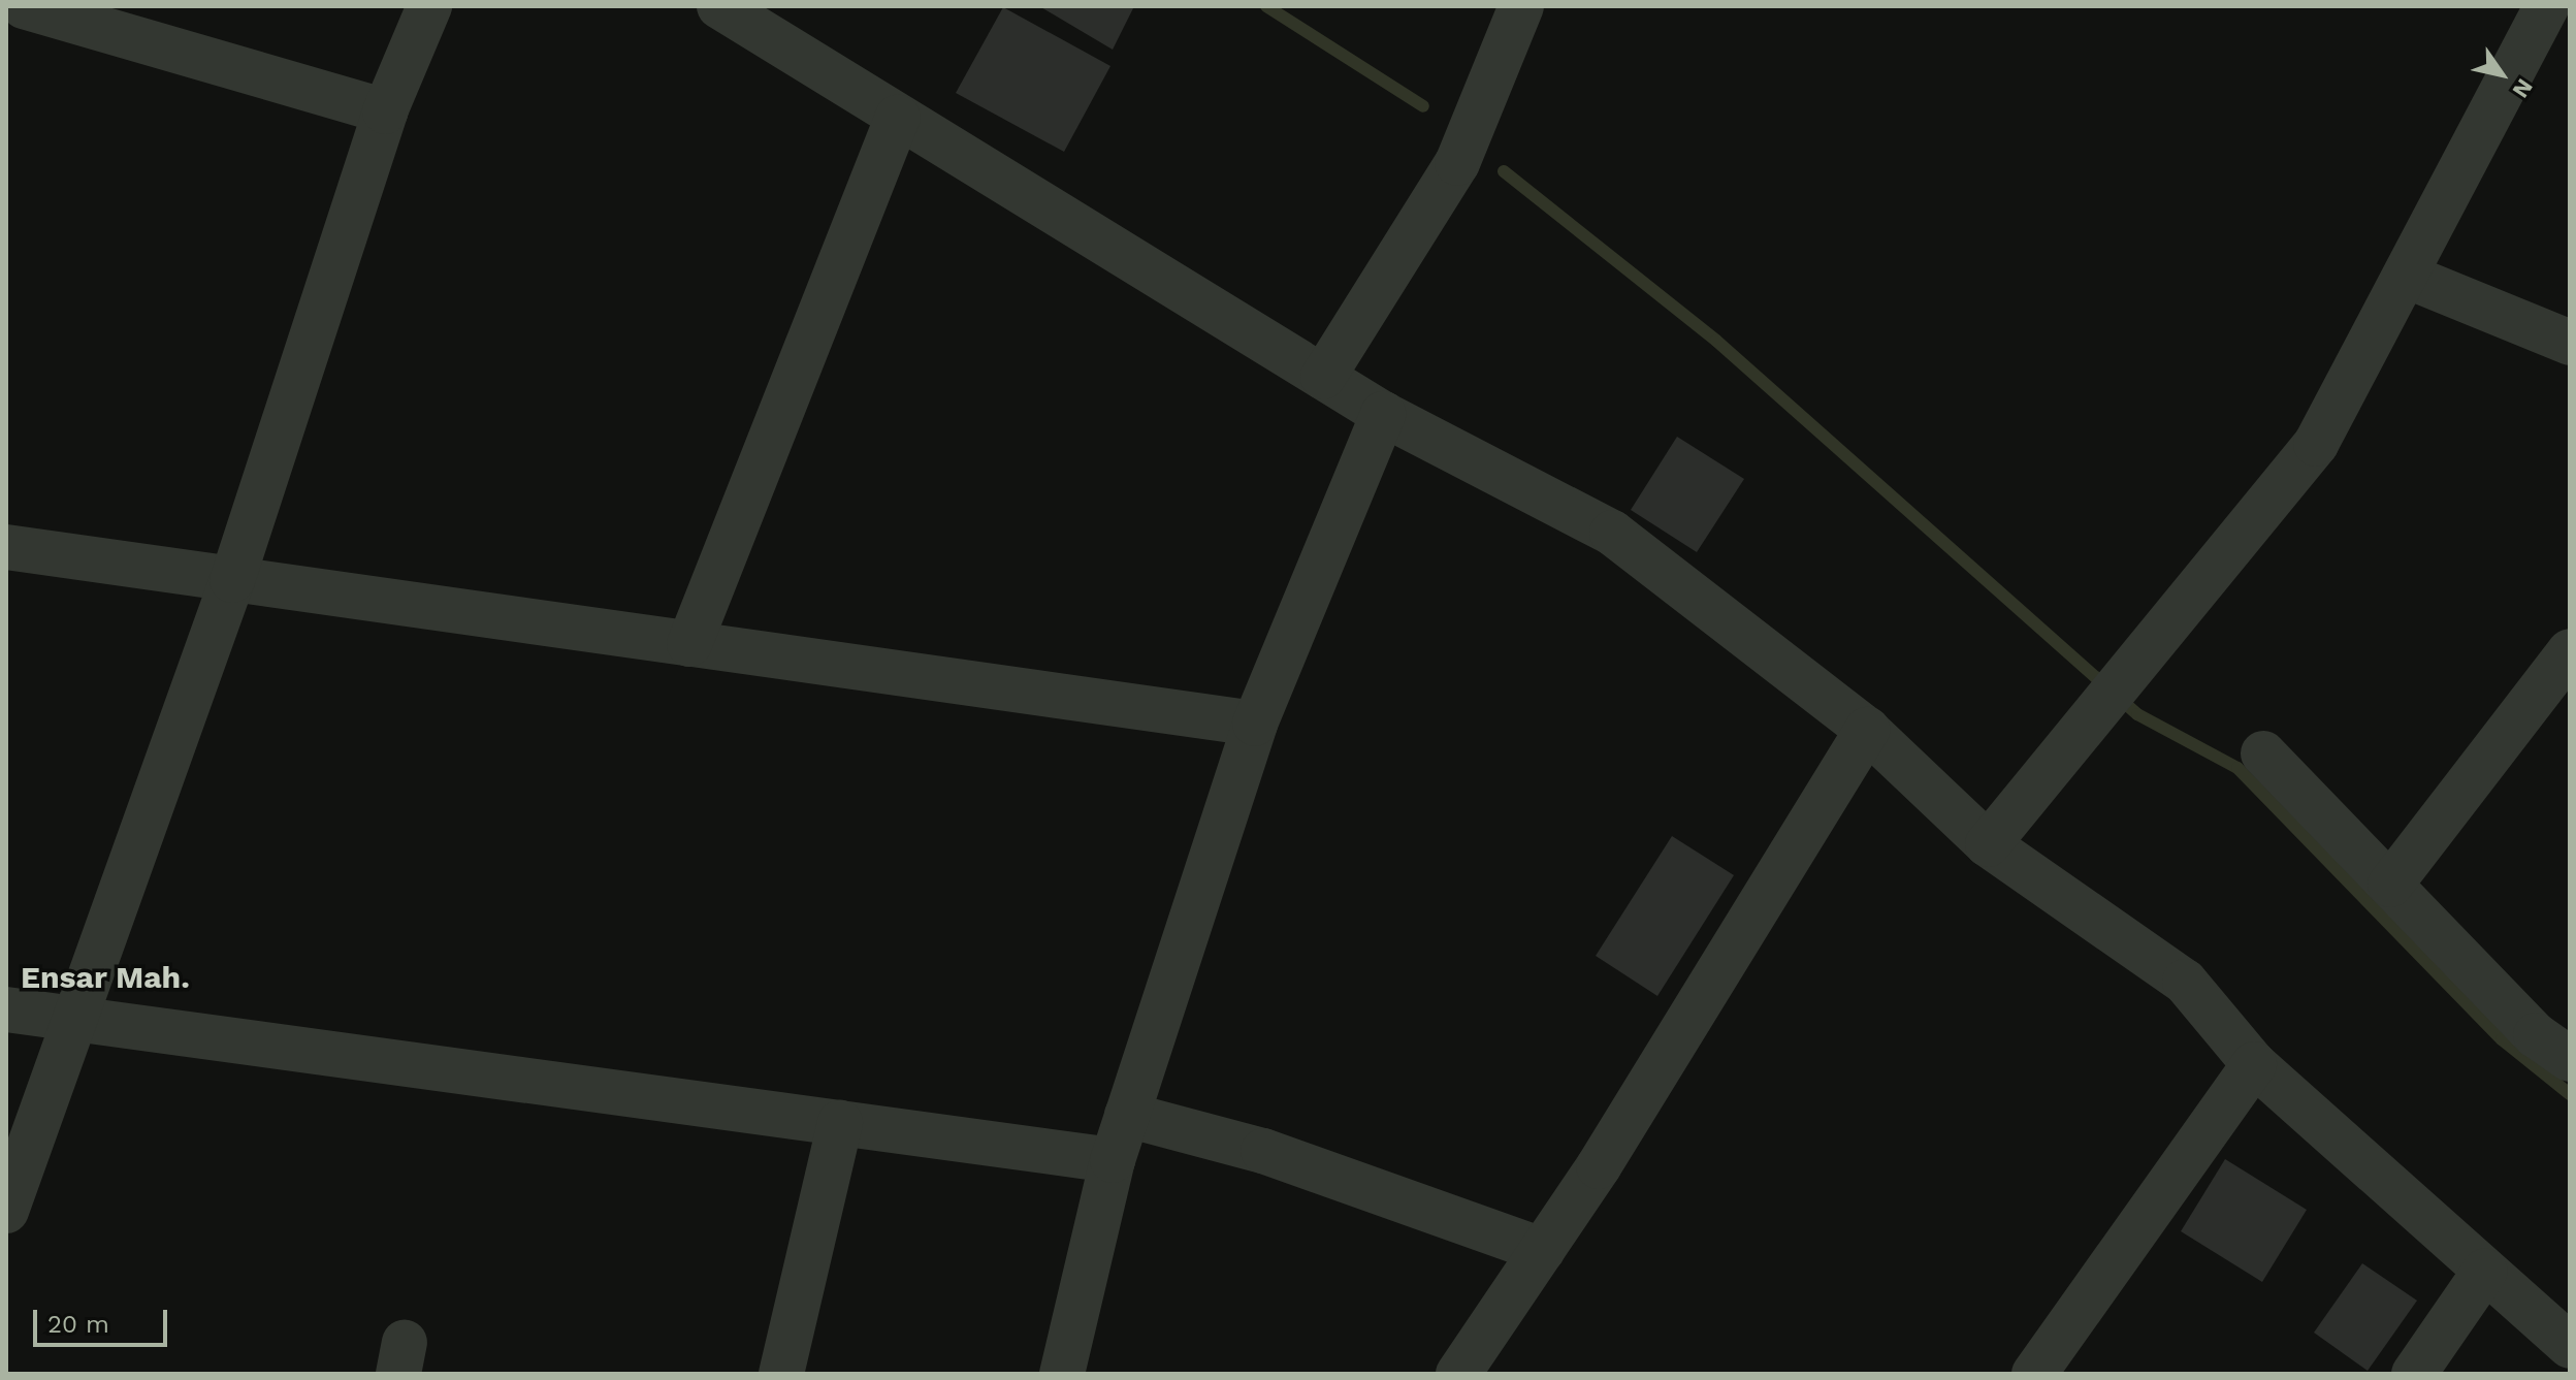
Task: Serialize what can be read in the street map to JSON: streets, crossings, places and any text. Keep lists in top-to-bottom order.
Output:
{
  "districts": ["Ensar Mah."],
  "scale_bar": "20 m",
  "north": "bottom right"
}
